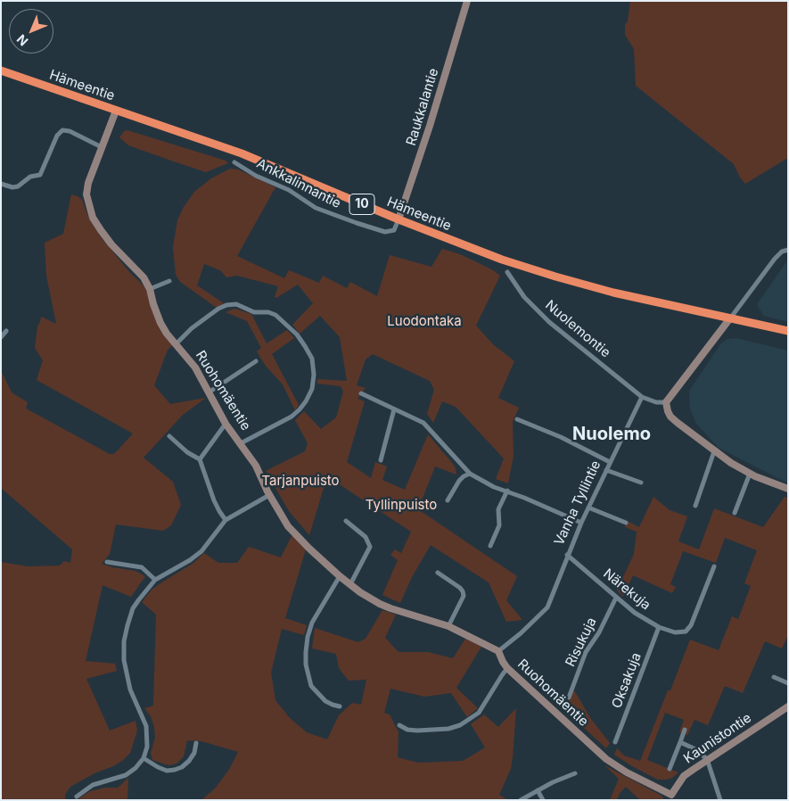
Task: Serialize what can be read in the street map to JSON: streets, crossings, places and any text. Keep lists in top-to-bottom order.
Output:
{
  "streets": {
    "highway": ["Hämeentie", "10"],
    "street": [
      "Raukkalantie",
      "Ankkalinnantie",
      "Nuolemontie",
      "Ruohomäentie",
      "Vanha Tyllintie",
      "Närekuja",
      "Risukuja",
      "Oksakuja",
      "Kaunistontie"
    ]
  },
  "crossings": [
    ["Hämeentie", "Raukkalantie"],
    ["Hämeentie", "Ankkalinnantie"],
    ["Hämeentie", "Ruohomäentie"],
    ["Raukkalantie", "Ankkalinnantie"],
    ["Nuolemontie", "Vanha Tyllintie"],
    ["Ruohomäentie", "Vanha Tyllintie"],
    ["Ruohomäentie", "Kaunistontie"],
    ["Vanha Tyllintie", "Närekuja"],
    ["Närekuja", "Risukuja"],
    ["Närekuja", "Oksakuja"]
  ],
  "districts": ["Nuolemo"],
  "parks": ["Luodontaka", "Tarjanpuisto", "Tyllinpuisto"],
  "north": "bottom left"
}
